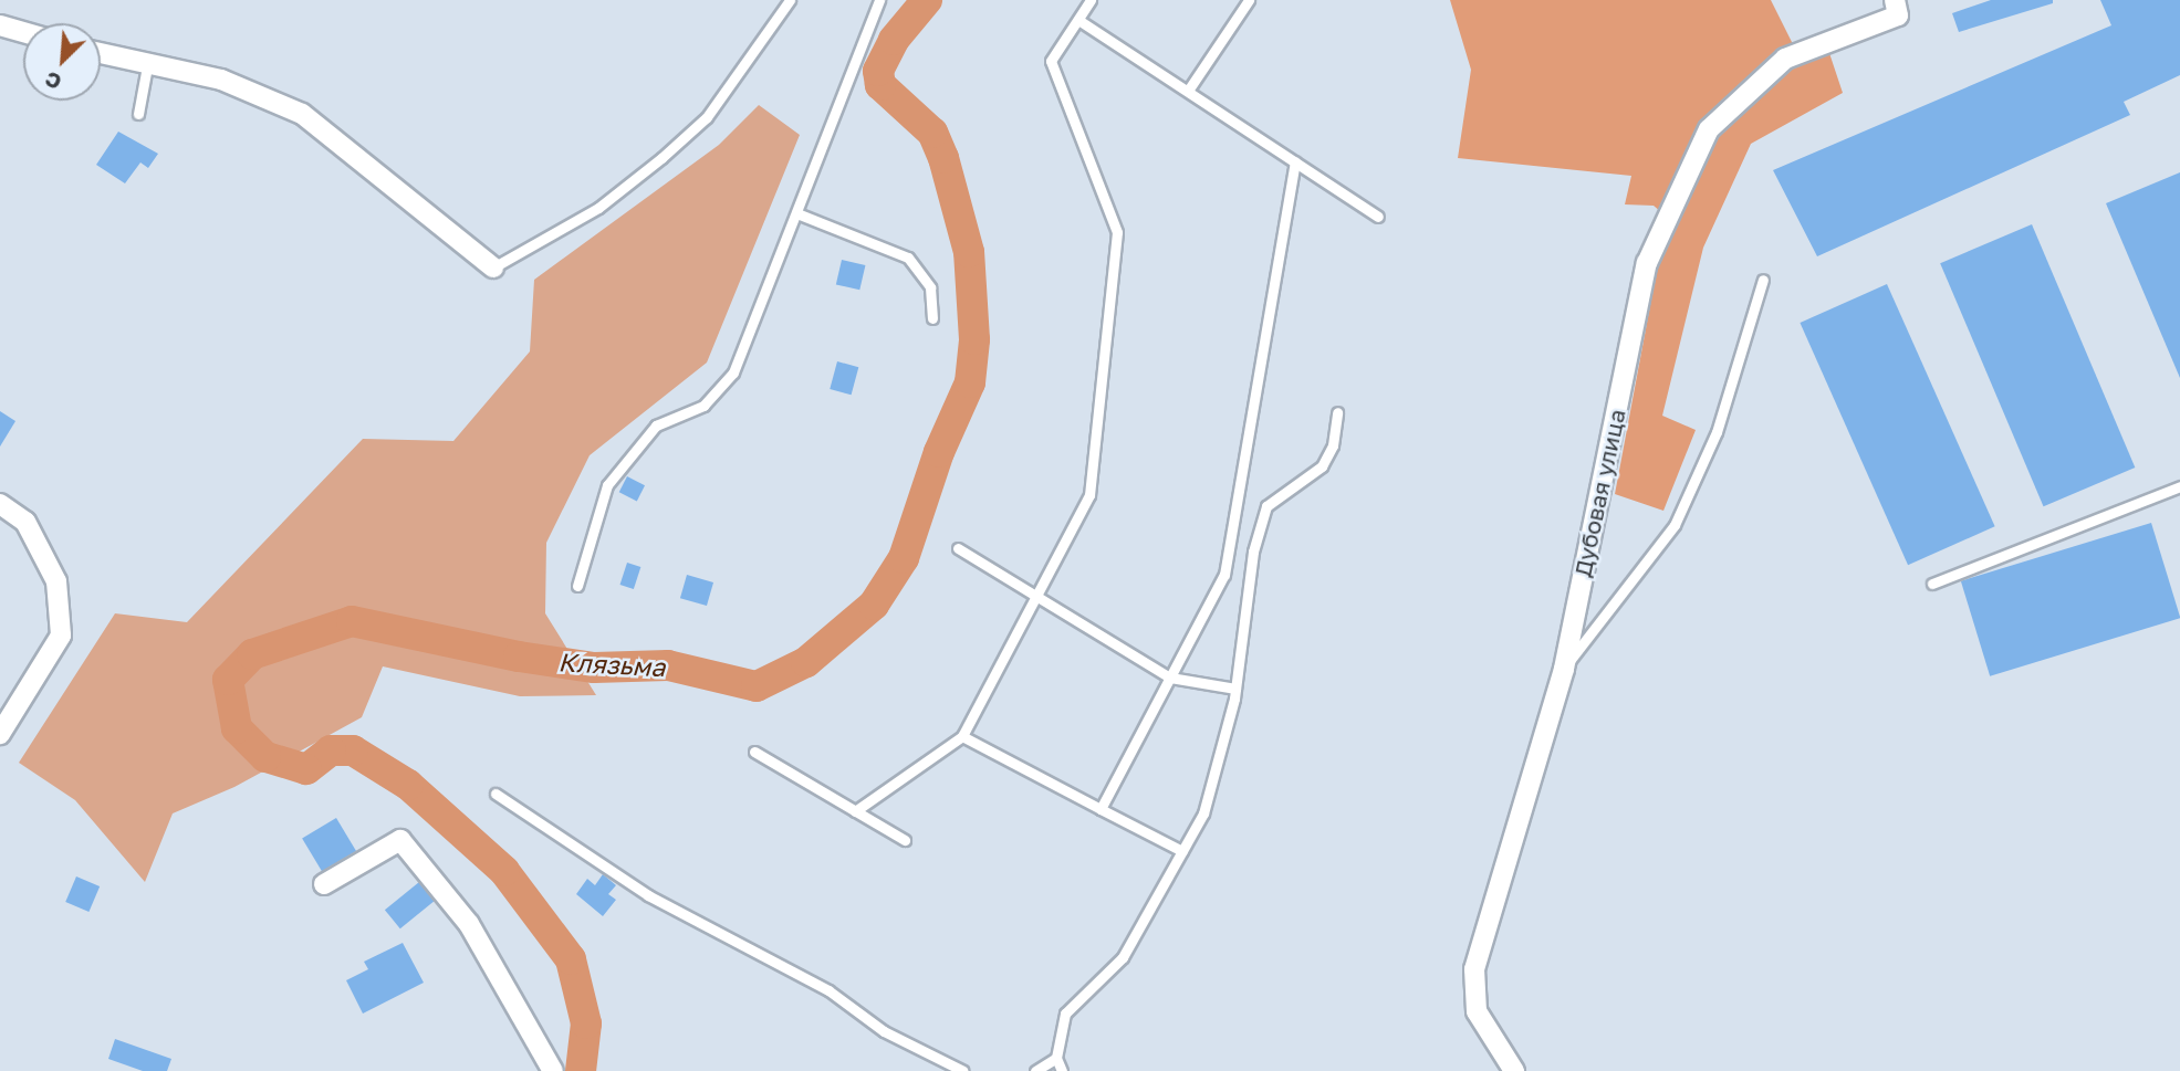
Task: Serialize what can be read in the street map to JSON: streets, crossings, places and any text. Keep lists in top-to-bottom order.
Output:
{
  "streets": {
    "street": ["Дубовая улица"]
  },
  "water": ["Клязьма"],
  "north": "bottom left"
}
